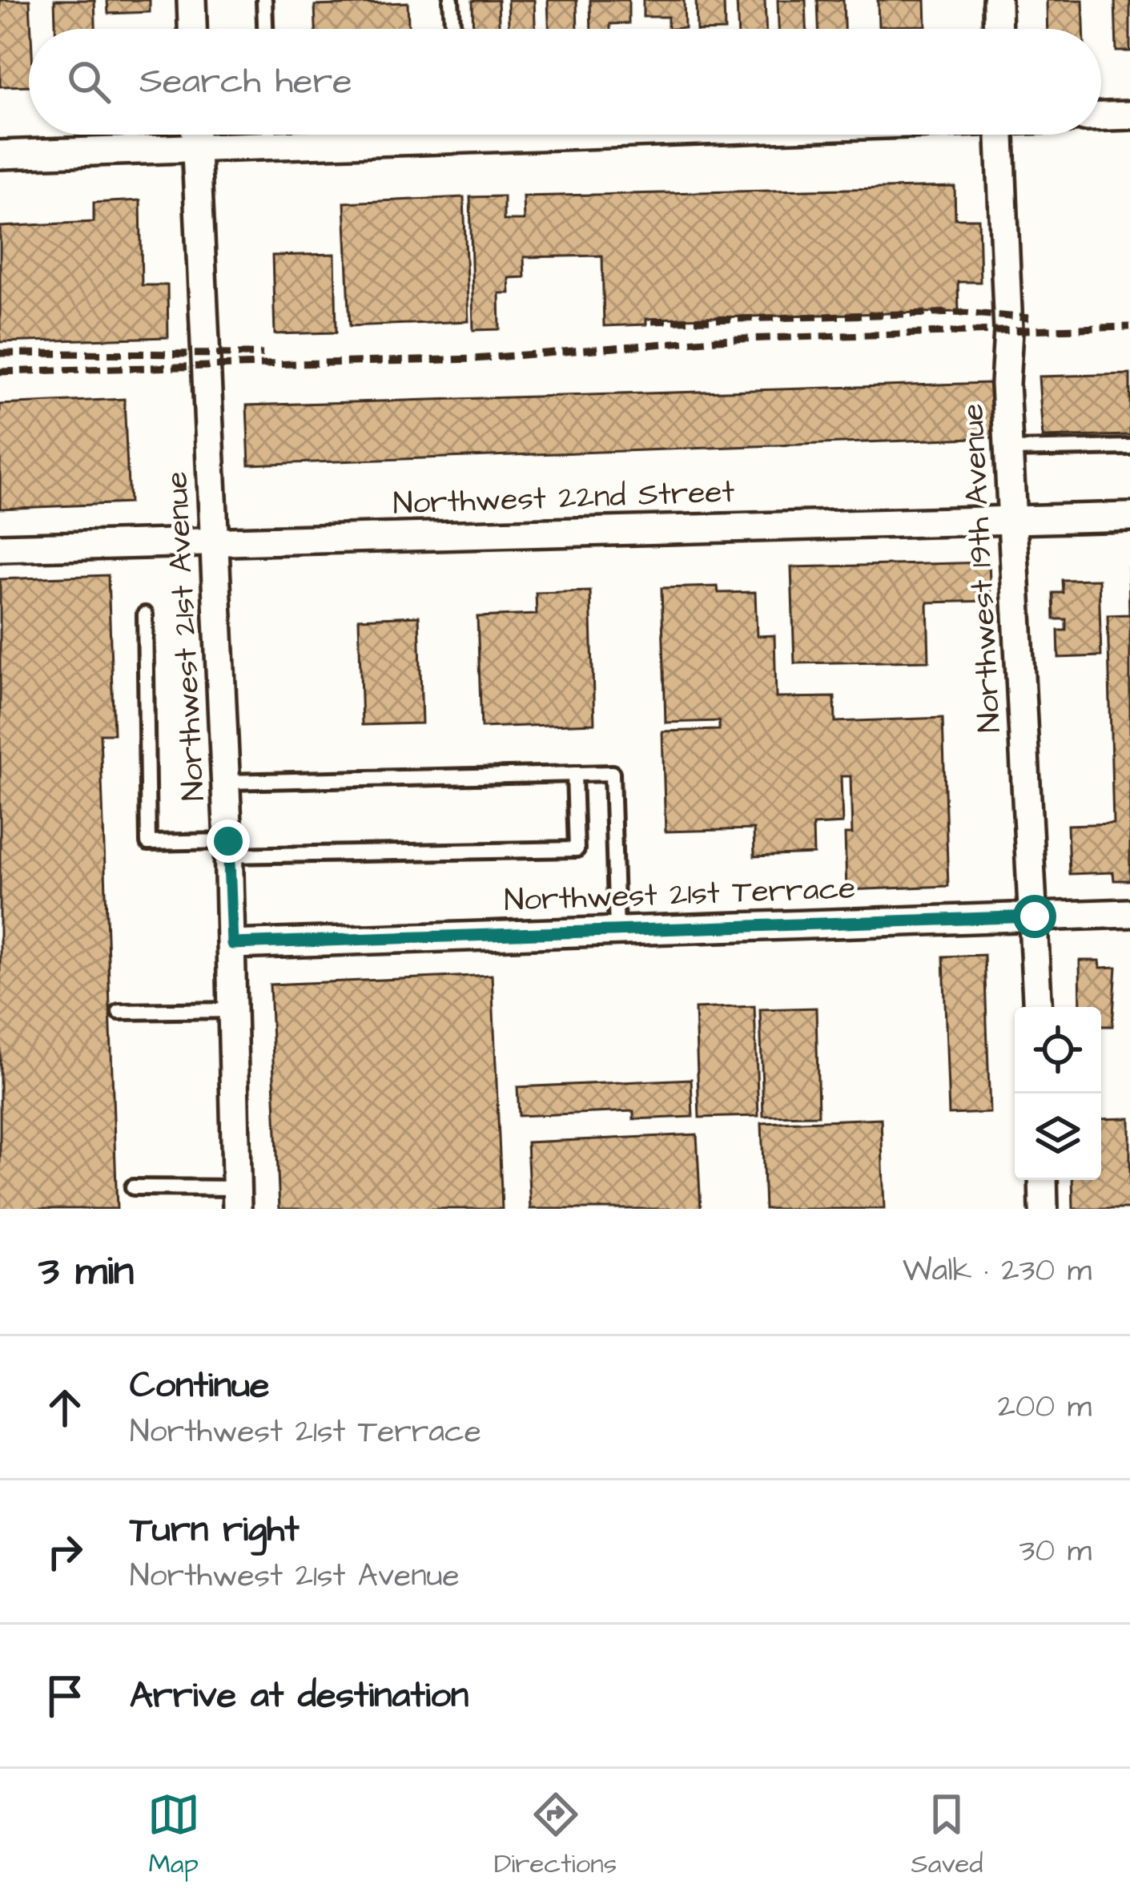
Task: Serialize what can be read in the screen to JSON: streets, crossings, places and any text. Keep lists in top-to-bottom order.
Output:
{
  "streets": {
    "street": [
      "Northwest 22nd Street",
      "Northwest 19th Avenue",
      "Northwest 21st Avenue",
      "Northwest 21st Terrace"
    ]
  },
  "crossings": [
    ["Northwest 22nd Street", "Northwest 19th Avenue"],
    ["Northwest 22nd Street", "Northwest 21st Avenue"],
    ["Northwest 19th Avenue", "Northwest 21st Terrace"],
    ["Northwest 21st Avenue", "Northwest 21st Terrace"]
  ],
  "page": {
    "search": "Search here",
    "heading": ["3 min", "Walk · 230 m"],
    "list": [
      ["Continue", "Northwest 21st Terrace", "200 m"],
      ["Turn right", "Northwest 21st Avenue", "30 m"],
      "Arrive at destination"
    ],
    "nav": ["Map", "Directions", "Saved"]
  }
}
